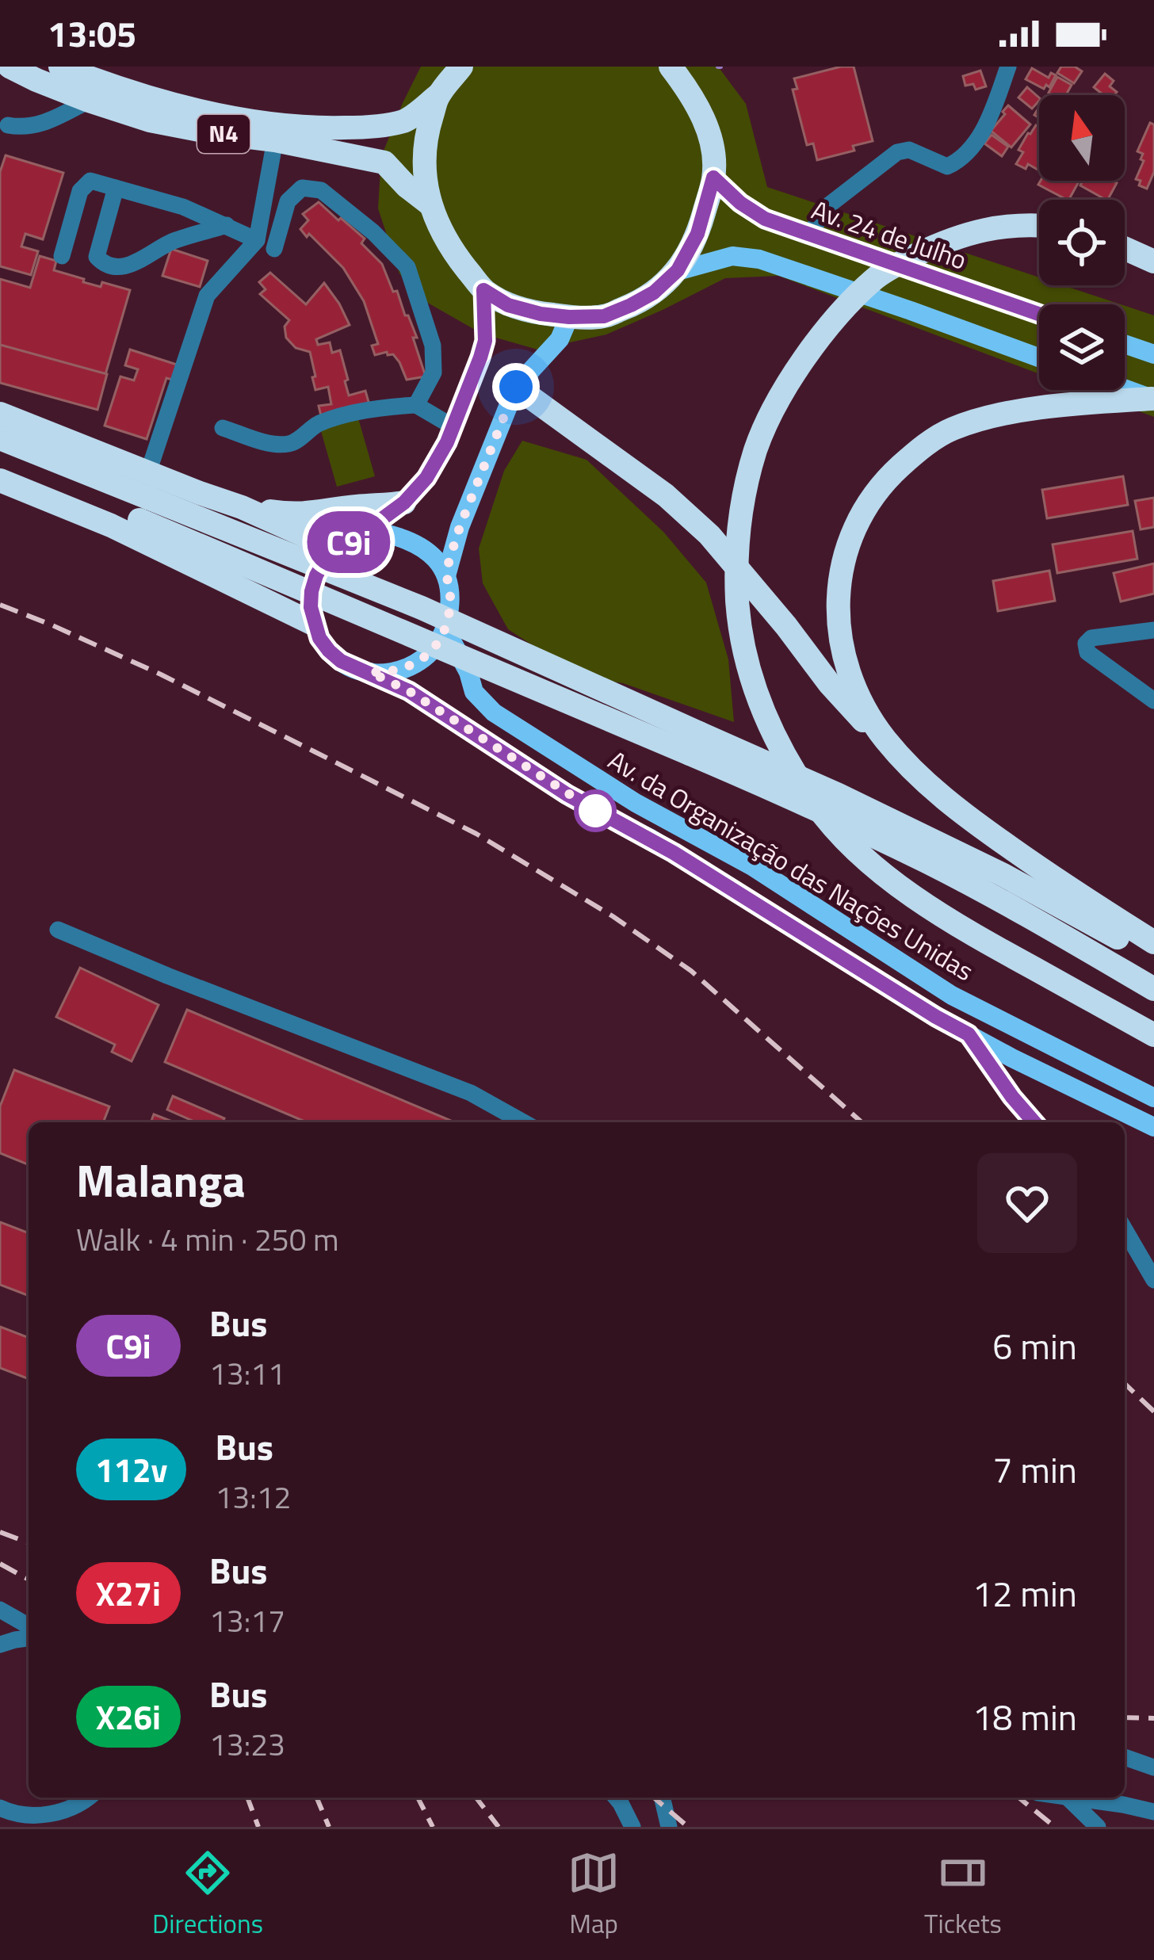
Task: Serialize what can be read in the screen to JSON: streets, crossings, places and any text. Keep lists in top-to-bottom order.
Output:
{
  "streets": {
    "highway": ["N4"],
    "main road": ["Av. 24 de Julho", "Av. da Organização das Nações Unidas"]
  },
  "lines": ["bus line C9i"],
  "north": "top",
  "page": {
    "status": "13:05",
    "on_map": "C9i",
    "heading": ["Malanga", "Walk · 4 min · 250 m"],
    "list": [
      {
        "mark": "C9i",
        "name": "Bus",
        "note": "13:11",
        "value": "6 min"
      },
      {
        "mark": "112v",
        "name": "Bus",
        "note": "13:12",
        "value": "7 min"
      },
      {
        "mark": "X27i",
        "name": "Bus",
        "note": "13:17",
        "value": "12 min"
      },
      {
        "mark": "X26i",
        "name": "Bus",
        "note": "13:23",
        "value": "18 min"
      }
    ],
    "tabs": ["Directions", "Map", "Tickets"]
  }
}
